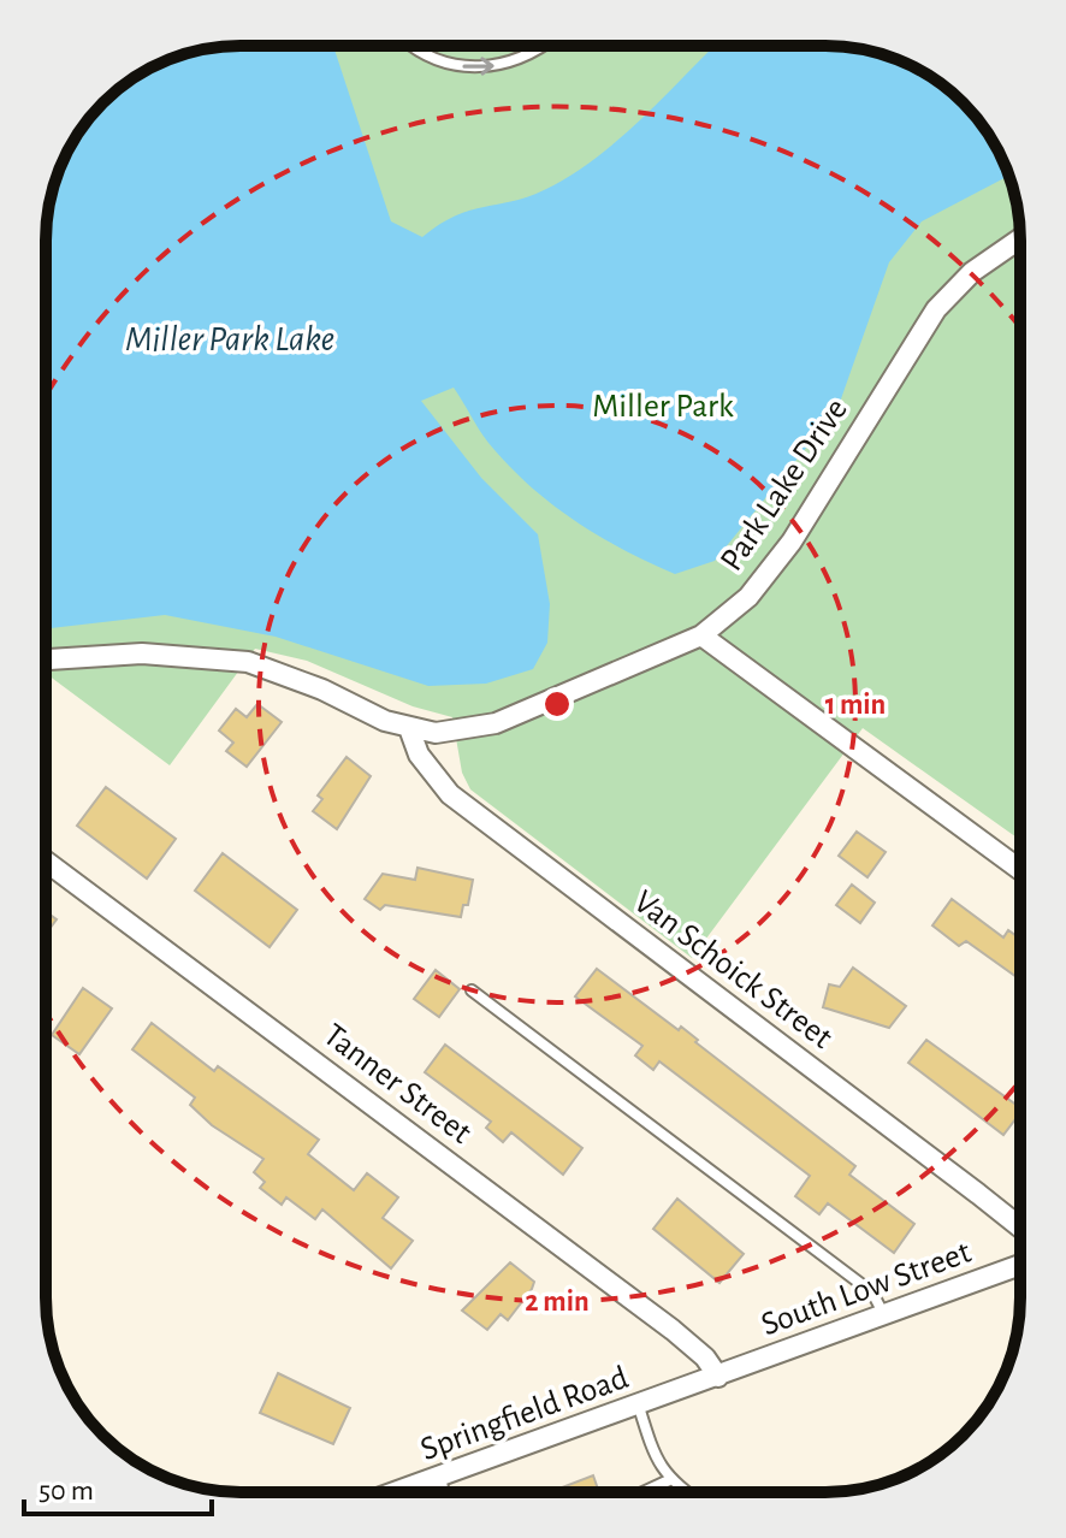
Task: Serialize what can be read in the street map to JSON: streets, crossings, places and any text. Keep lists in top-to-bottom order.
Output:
{
  "streets": {
    "street": [
      "Park Lake Drive",
      "Van Schoick Street",
      "Tanner Street",
      "South Low Street",
      "Springfield Road"
    ]
  },
  "crossings": [
    ["Park Lake Drive", "Van Schoick Street"],
    ["Tanner Street", "South Low Street"],
    ["Tanner Street", "Springfield Road"],
    ["South Low Street", "Springfield Road"]
  ],
  "water": ["Miller Park Lake"],
  "parks": ["Miller Park"],
  "scale_bar": "50 m",
  "rings": ["1 min", "2 min"]
}
